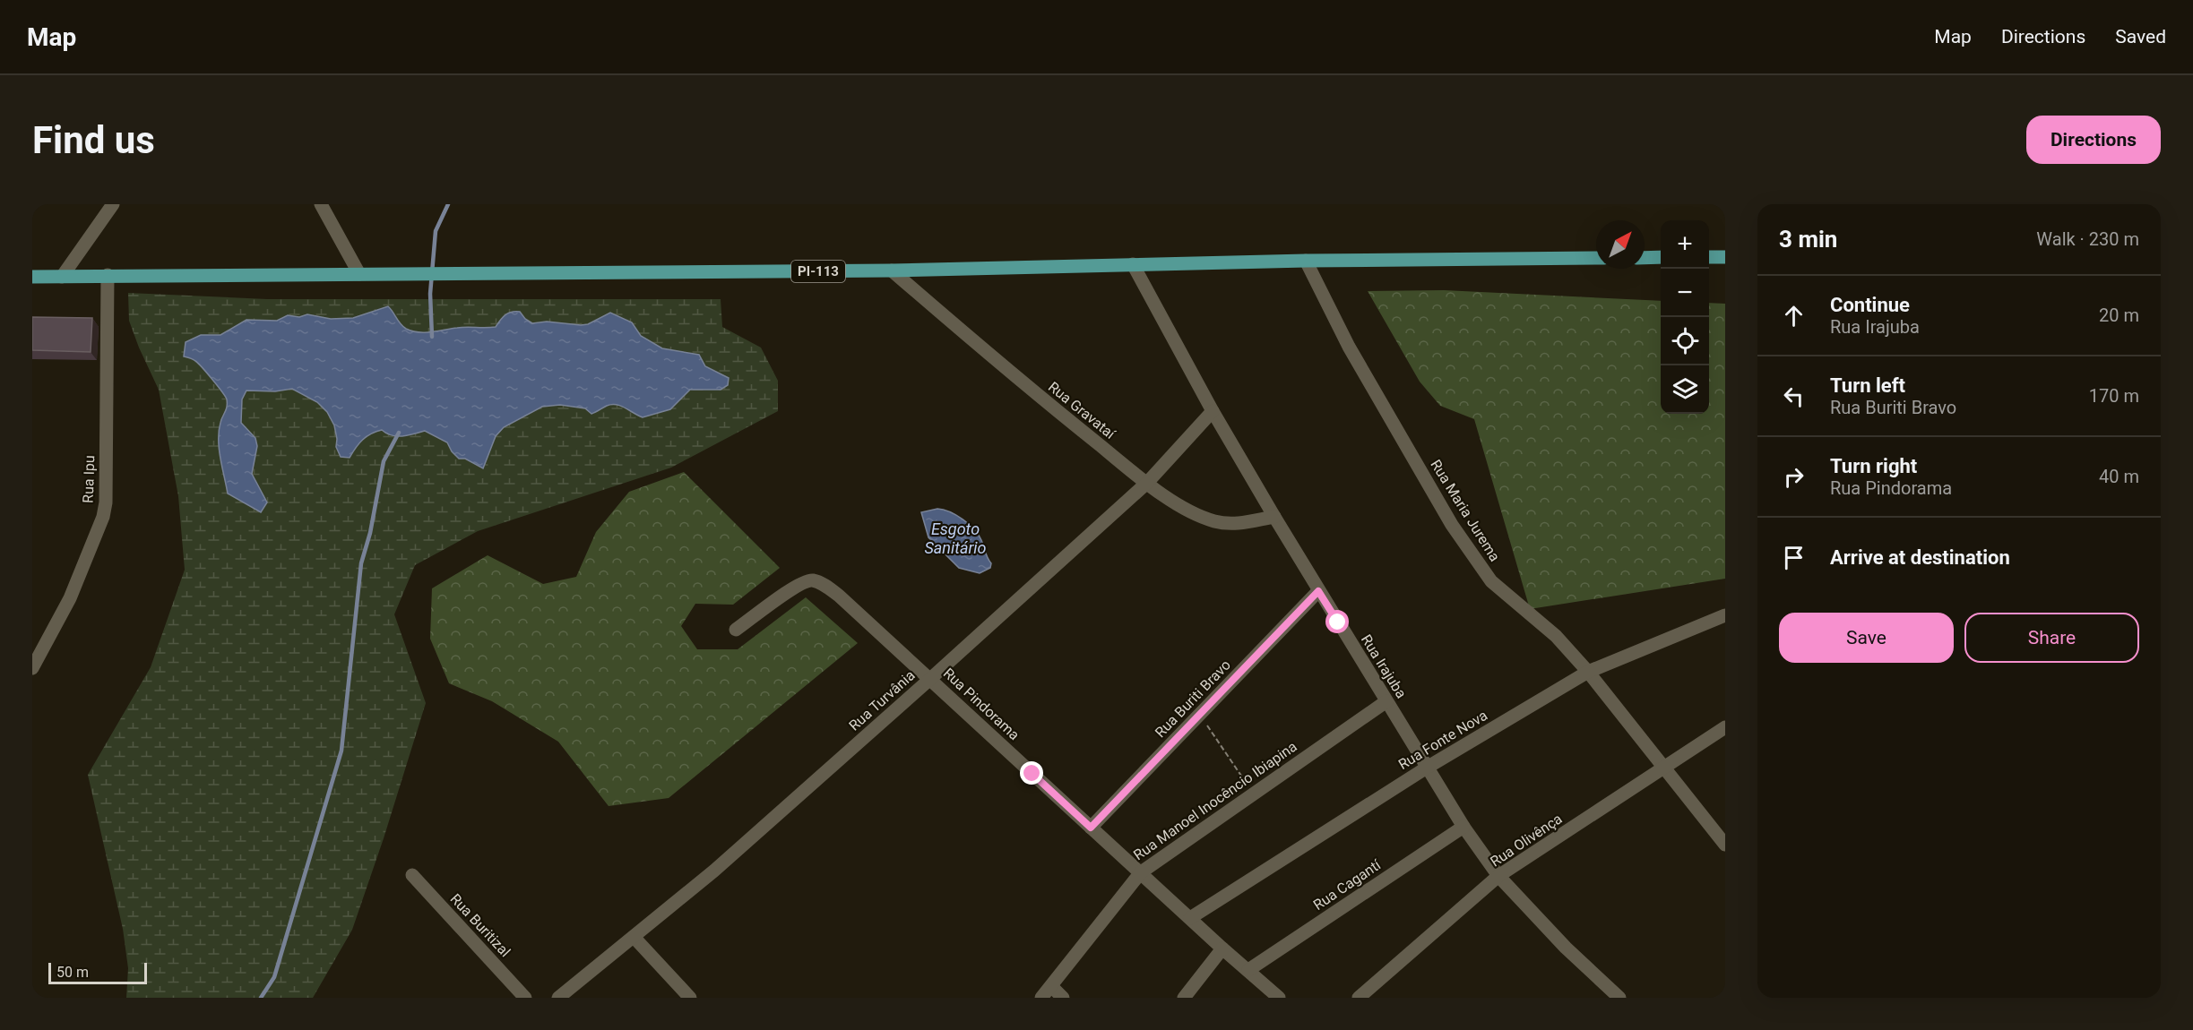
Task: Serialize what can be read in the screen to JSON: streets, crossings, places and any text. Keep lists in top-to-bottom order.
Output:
{
  "streets": {
    "main road": ["PI-113"],
    "street": [
      "Rua Gravataí",
      "Rua Ipu",
      "Rua Maria Jurema",
      "Rua Irajuba",
      "Rua Buriti Bravo",
      "Rua Turvânia",
      "Rua Pindorama",
      "Rua Fonte Nova",
      "Rua Manoel Inocêncio Ibiapina",
      "Rua Olivênça",
      "Rua Cagantí",
      "Rua Buritizal"
    ]
  },
  "crossings": [
    ["PI-113", "Rua Gravataí"],
    ["PI-113", "Rua Ipu"],
    ["PI-113", "Rua Maria Jurema"],
    ["PI-113", "Rua Irajuba"],
    ["Rua Gravataí", "Rua Irajuba"],
    ["Rua Gravataí", "Rua Turvânia"],
    ["Rua Maria Jurema", "Rua Fonte Nova"],
    ["Rua Maria Jurema", "Rua Olivênça"],
    ["Rua Irajuba", "Rua Buriti Bravo"],
    ["Rua Irajuba", "Rua Turvânia"],
    ["Rua Irajuba", "Rua Fonte Nova"],
    ["Rua Irajuba", "Rua Manoel Inocêncio Ibiapina"],
    ["Rua Irajuba", "Rua Olivênça"],
    ["Rua Irajuba", "Rua Cagantí"],
    ["Rua Buriti Bravo", "Rua Pindorama"],
    ["Rua Turvânia", "Rua Pindorama"],
    ["Rua Pindorama", "Rua Fonte Nova"],
    ["Rua Pindorama", "Rua Manoel Inocêncio Ibiapina"],
    ["Rua Pindorama", "Rua Cagantí"]
  ],
  "water": ["Esgoto Sanitário"],
  "scale_bar": "50 m",
  "north": "top right",
  "page": {
    "header": "Map",
    "nav": ["Map", "Directions", "Saved"],
    "buttons": [
      "Directions",
      ["Save", "Share"]
    ],
    "title": "Find us",
    "heading": ["3 min", "Walk · 230 m"],
    "map_buttons": ["+", "−"],
    "list": [
      ["Continue", "Rua Irajuba", "20 m"],
      ["Turn left", "Rua Buriti Bravo", "170 m"],
      ["Turn right", "Rua Pindorama", "40 m"],
      "Arrive at destination"
    ],
    "scale": "50 m"
  }
}
